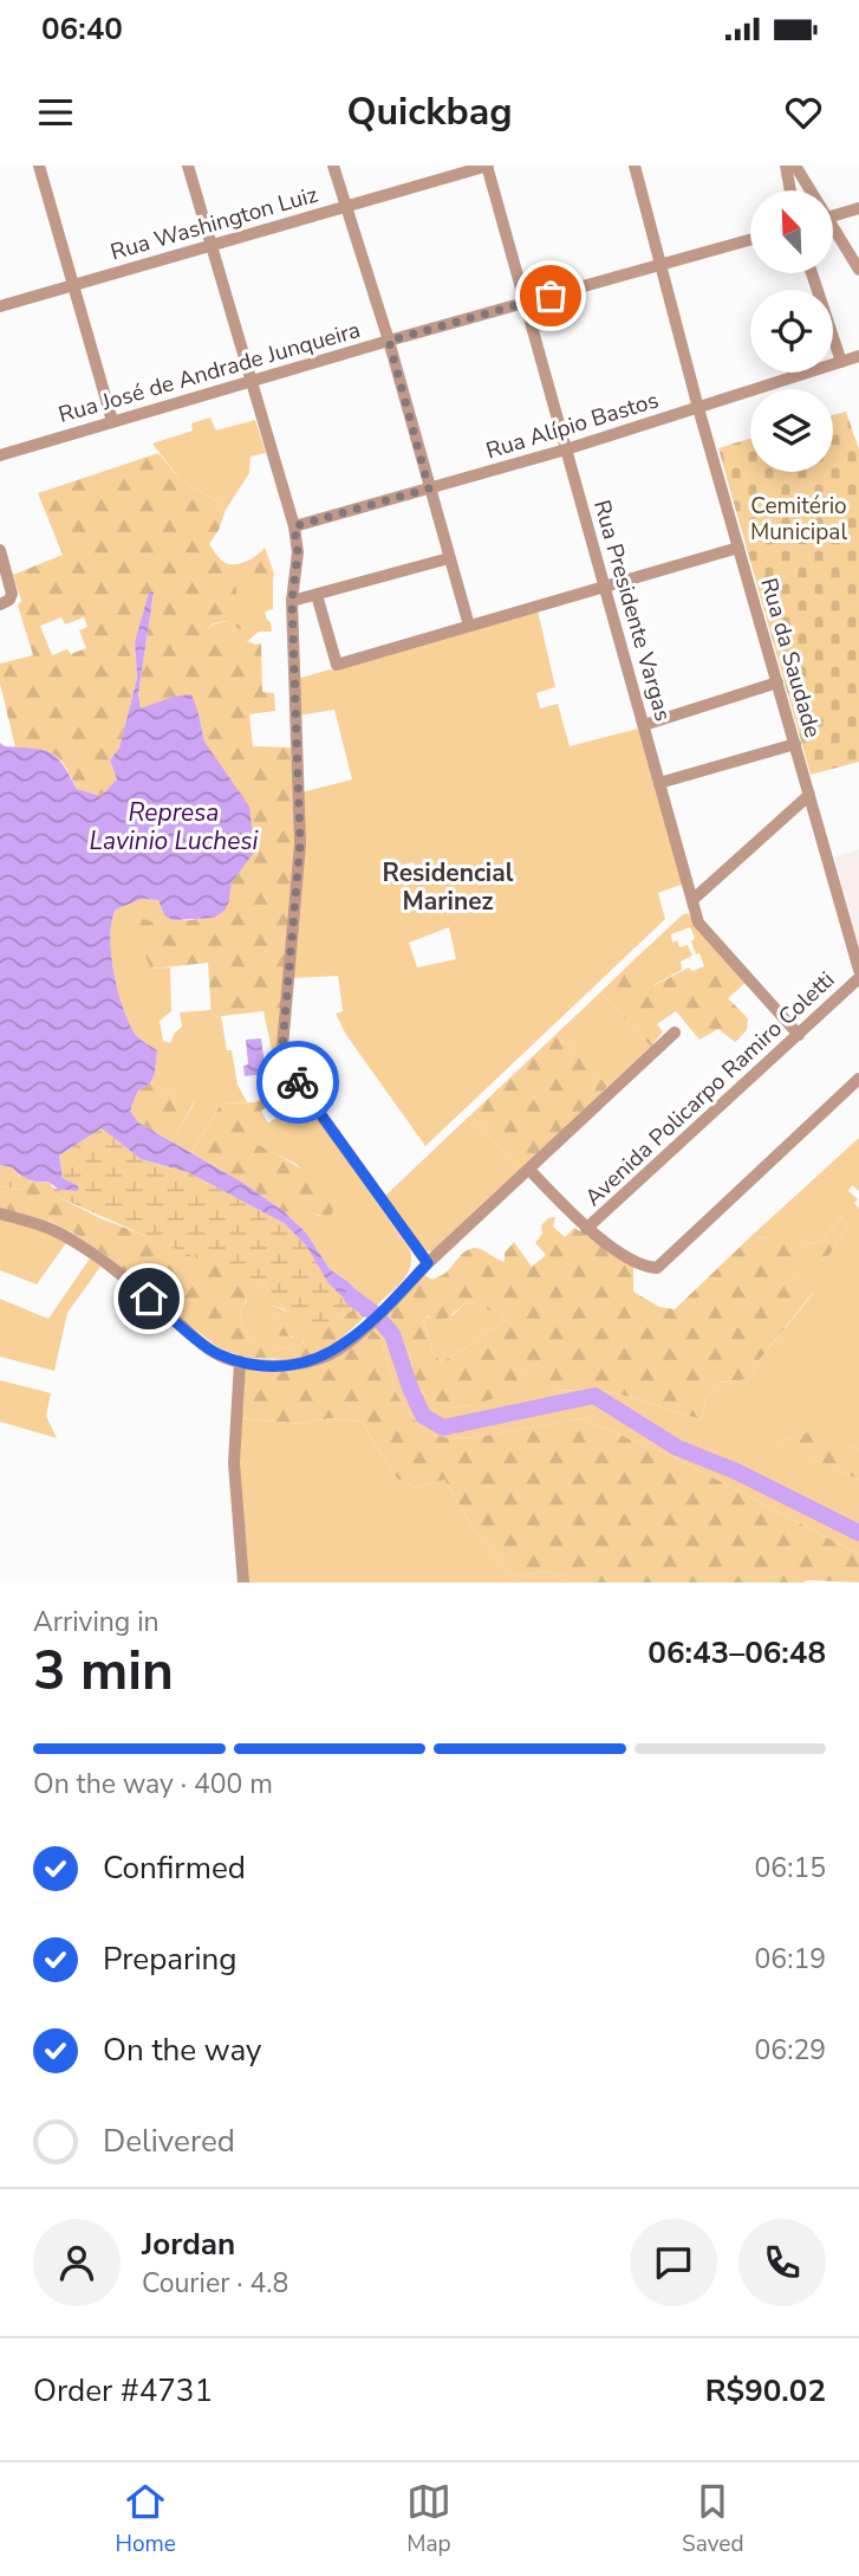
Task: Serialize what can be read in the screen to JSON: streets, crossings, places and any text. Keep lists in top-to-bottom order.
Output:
{
  "streets": {
    "street": [
      "Rua Washington Luiz",
      "Rua José de Andrade Junqueira",
      "Rua Alípio Bastos",
      "Rua Presidente Vargas",
      "Rua da Saudade",
      "Avenida Policarpo Ramiro Coletti"
    ]
  },
  "crossings": [
    ["Rua Washington Luiz", "Rua Presidente Vargas"],
    ["Rua José de Andrade Junqueira", "Rua Presidente Vargas"],
    ["Rua José de Andrade Junqueira", "Rua da Saudade"],
    ["Rua Alípio Bastos", "Rua Presidente Vargas"],
    ["Rua Alípio Bastos", "Rua da Saudade"],
    ["Rua Presidente Vargas", "Avenida Policarpo Ramiro Coletti"]
  ],
  "districts": ["Residencial Marinez"],
  "water": ["Represa Lavinio Luchesi"],
  "parks": ["Cemitério Municipal"],
  "north": "top left",
  "page": {
    "status": "06:40",
    "header": "Quickbag",
    "heading": ["3 min", "Arriving in", "06:43–06:48"],
    "panel": [
      "Jordan",
      "Courier · 4.8",
      "Order #4731",
      "R$90.02"
    ],
    "bar": "On the way · 400 m",
    "list": [
      ["Confirmed", "06:15"],
      ["Preparing", "06:19"],
      ["On the way", "06:29"],
      "Delivered"
    ],
    "tabs": ["Home", "Map", "Saved"]
  }
}
